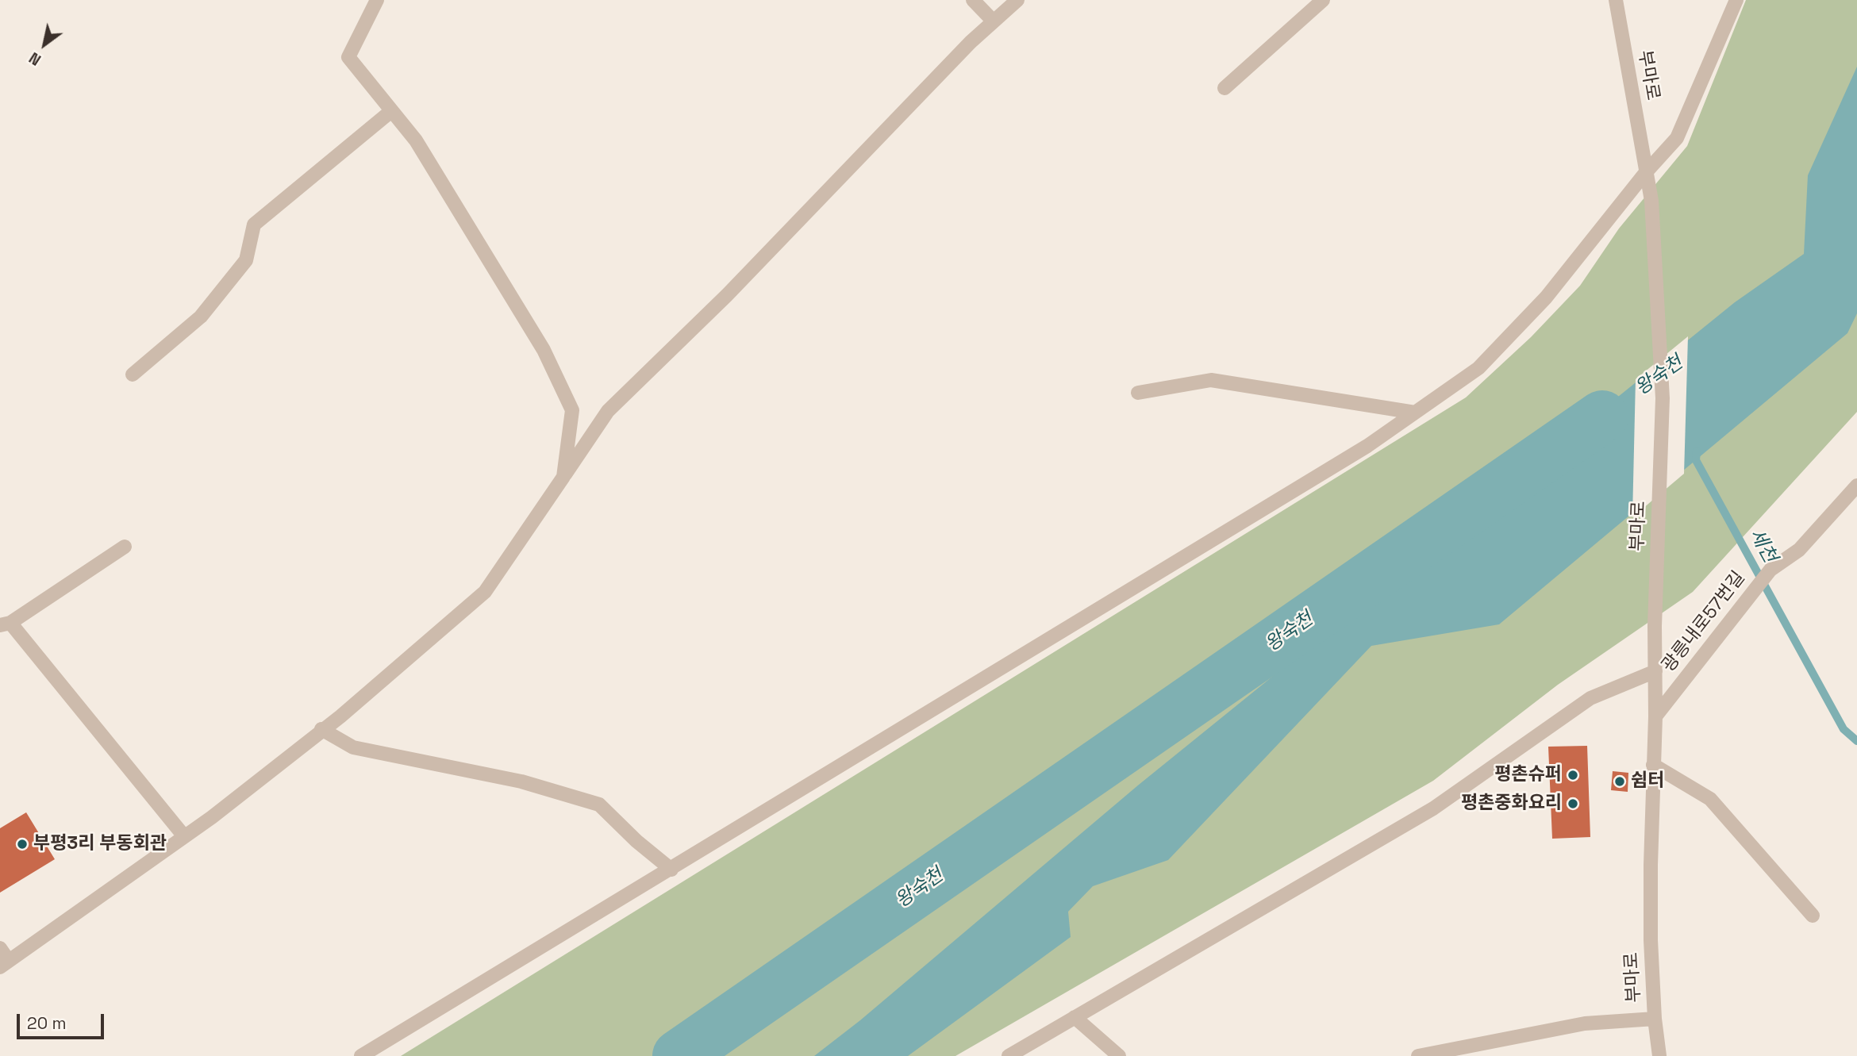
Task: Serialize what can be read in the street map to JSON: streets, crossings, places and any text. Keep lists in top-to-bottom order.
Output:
{
  "streets": {
    "street": ["부마로", "광릉내로57번길"]
  },
  "crossings": [
    ["부마로", "광릉내로57번길"]
  ],
  "water": ["왕숙천", "세천"],
  "places": [
    "평촌슈퍼",
    "쉼터",
    "평촌중화요리",
    "부평3리 부동회관"
  ],
  "scale_bar": "20 m",
  "north": "bottom left"
}
